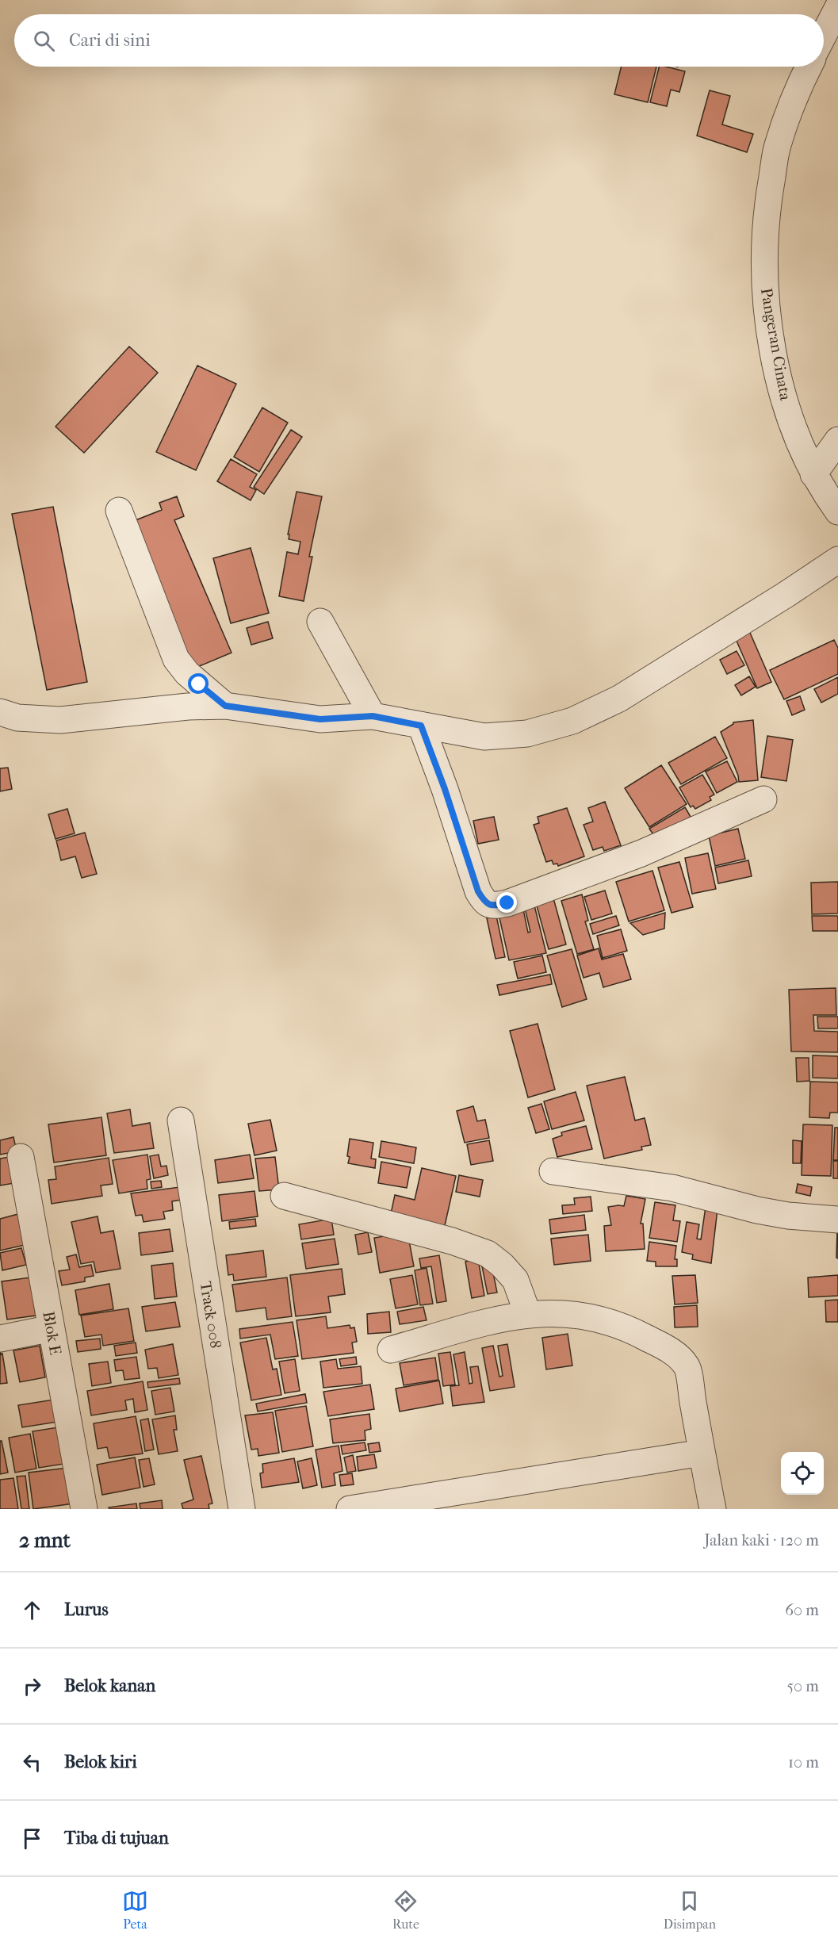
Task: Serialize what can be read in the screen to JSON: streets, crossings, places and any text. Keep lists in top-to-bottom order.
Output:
{
  "streets": {
    "street": ["Pangeran Cinata", "Track 008", "Blok E"]
  },
  "page": {
    "search": "Cari di sini",
    "heading": ["2 mnt", "Jalan kaki · 120 m"],
    "list": [
      ["Lurus", "60 m"],
      ["Belok kanan", "50 m"],
      ["Belok kiri", "10 m"],
      "Tiba di tujuan"
    ],
    "nav": ["Peta", "Rute", "Disimpan"]
  }
}
